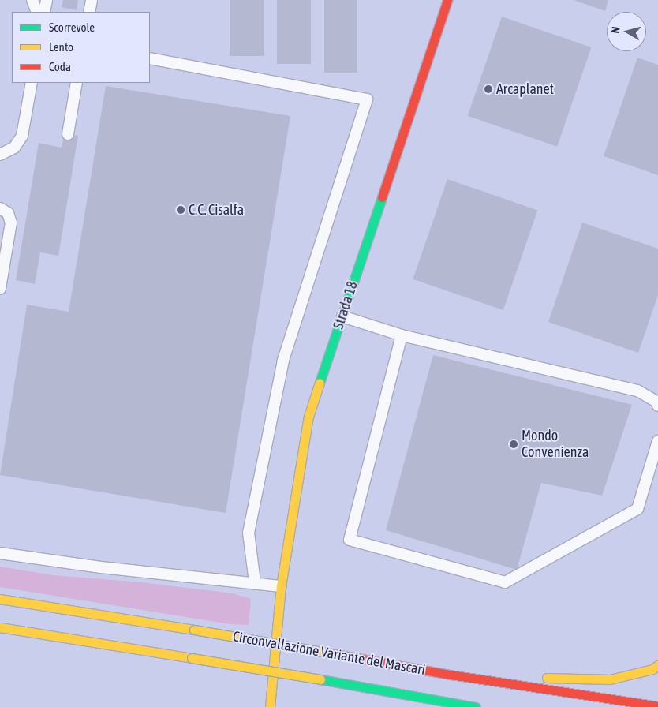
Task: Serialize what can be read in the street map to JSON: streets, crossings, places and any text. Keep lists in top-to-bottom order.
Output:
{
  "streets": {
    "main road": ["Strada 18", "Circonvallazione Variante del Mascari"]
  },
  "places": ["Arcaplanet", "C.C. Cisalfa", "Mondo Convenienza"],
  "legend": ["Scorrevole", "Lento", "Coda"],
  "north": "left"
}
